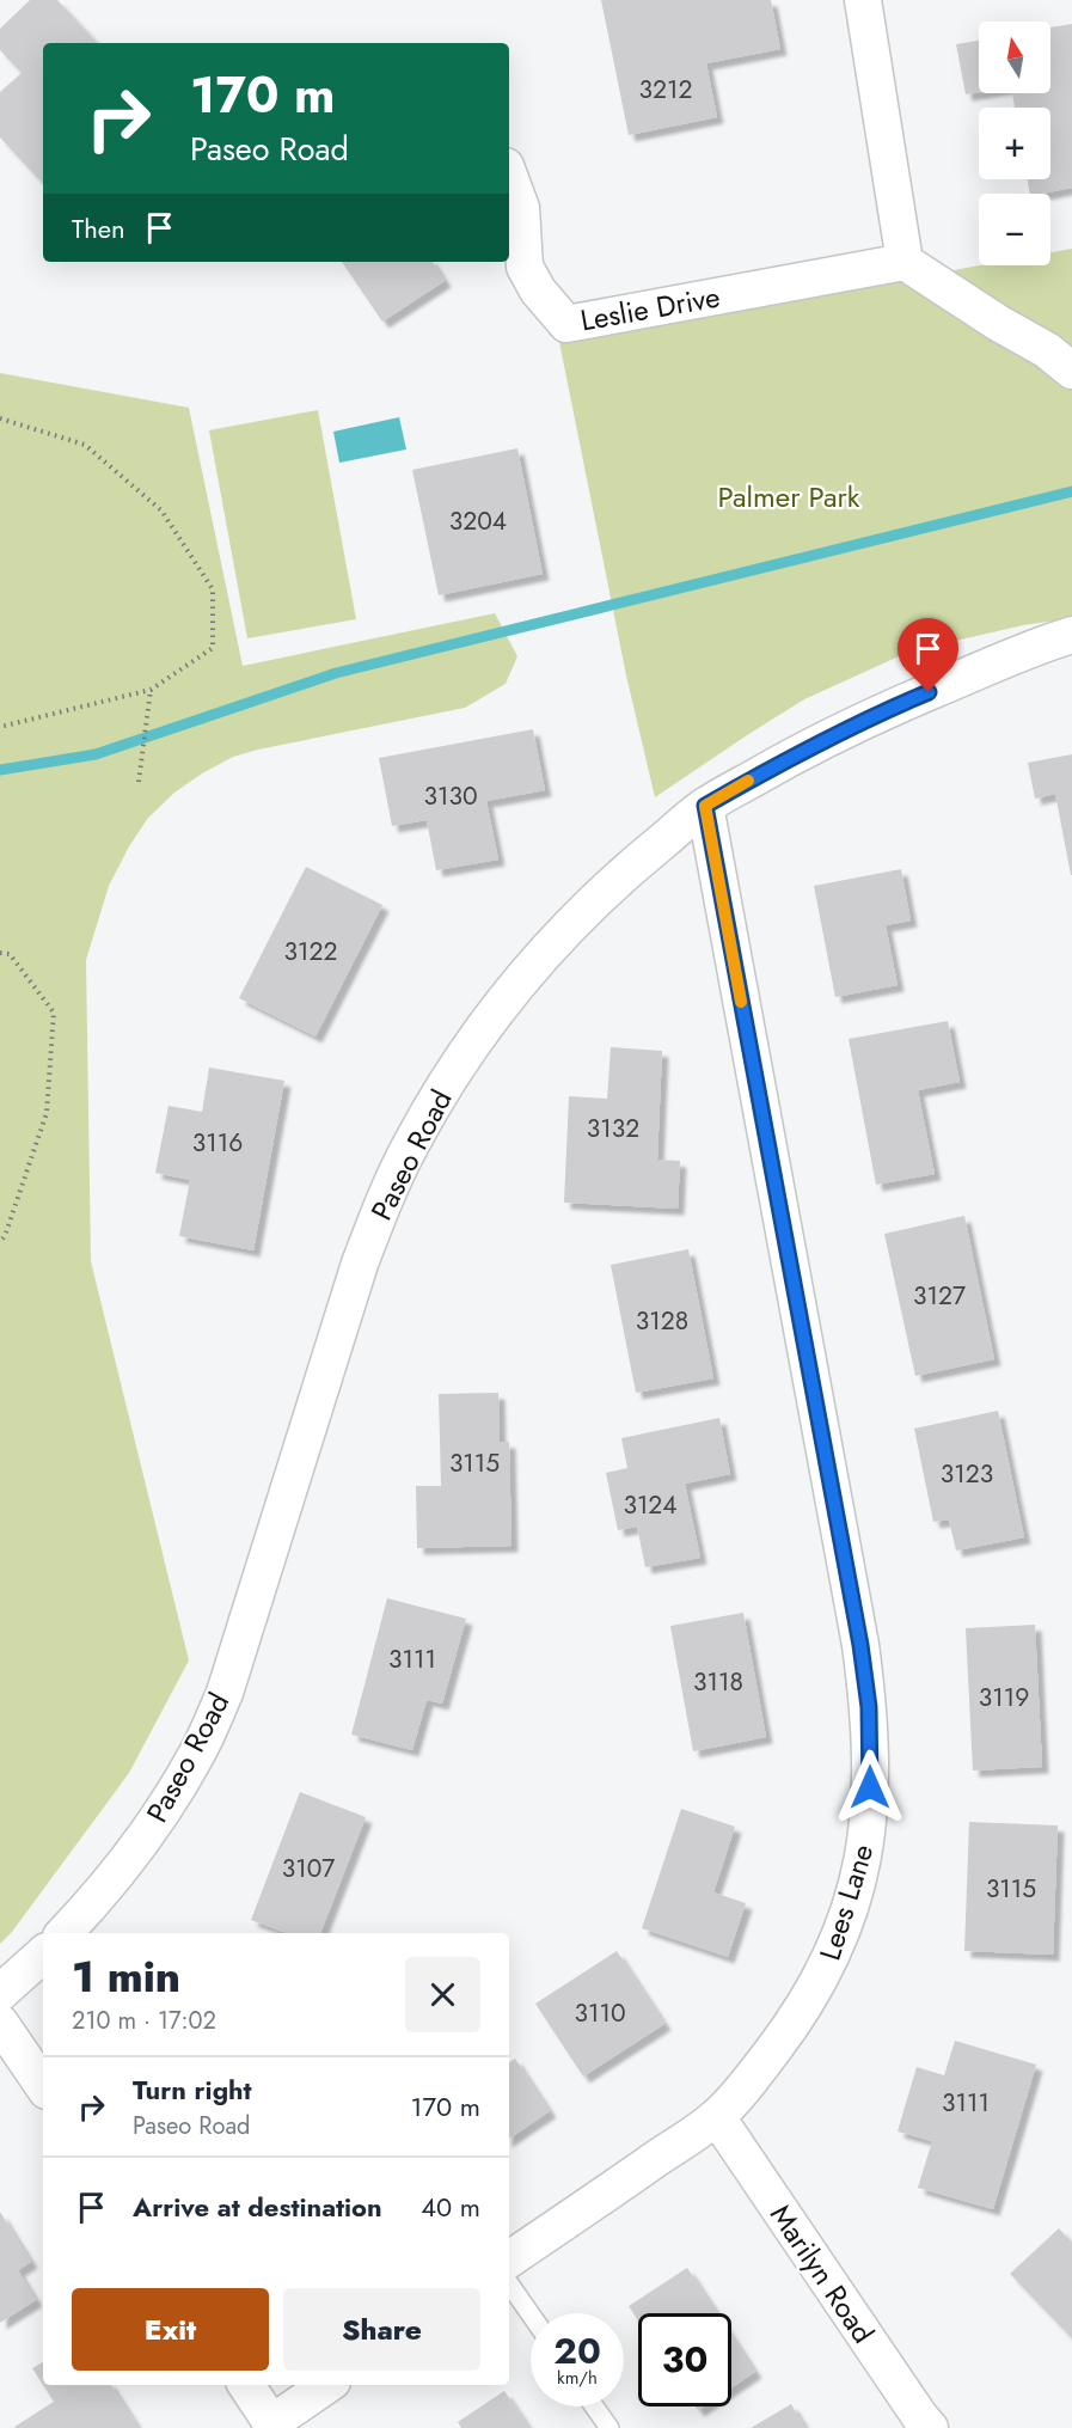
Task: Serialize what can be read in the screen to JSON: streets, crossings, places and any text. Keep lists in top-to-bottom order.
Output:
{
  "streets": {
    "street": [
      "Leslie Drive",
      "Paseo Road",
      "Lees Lane",
      "Marilyn Road"
    ]
  },
  "crossings": [
    ["Paseo Road", "Lees Lane"],
    ["Lees Lane", "Marilyn Road"]
  ],
  "parks": ["Palmer Park"],
  "house_numbers": [
    "3212",
    "3204",
    "3130",
    "3122",
    "3132",
    "3116",
    "3127",
    "3128",
    "3115",
    "3123",
    "3124",
    "3111",
    "3118",
    "3119",
    "3107",
    "3115",
    "3110",
    "3111"
  ],
  "north": "top",
  "page": {
    "map_buttons": ["+", "−"],
    "turn": ["170 m", "Paseo Road"],
    "then": "Then",
    "heading": ["1 min", "210 m · 17:02"],
    "list": [
      {
        "name": "Turn right",
        "note": "Paseo Road",
        "value": "170 m"
      },
      {
        "name": "Arrive at destination",
        "value": "40 m"
      }
    ],
    "buttons": ["Exit", "Share"],
    "speed": "20 km/h",
    "limit": "30"
  }
}
